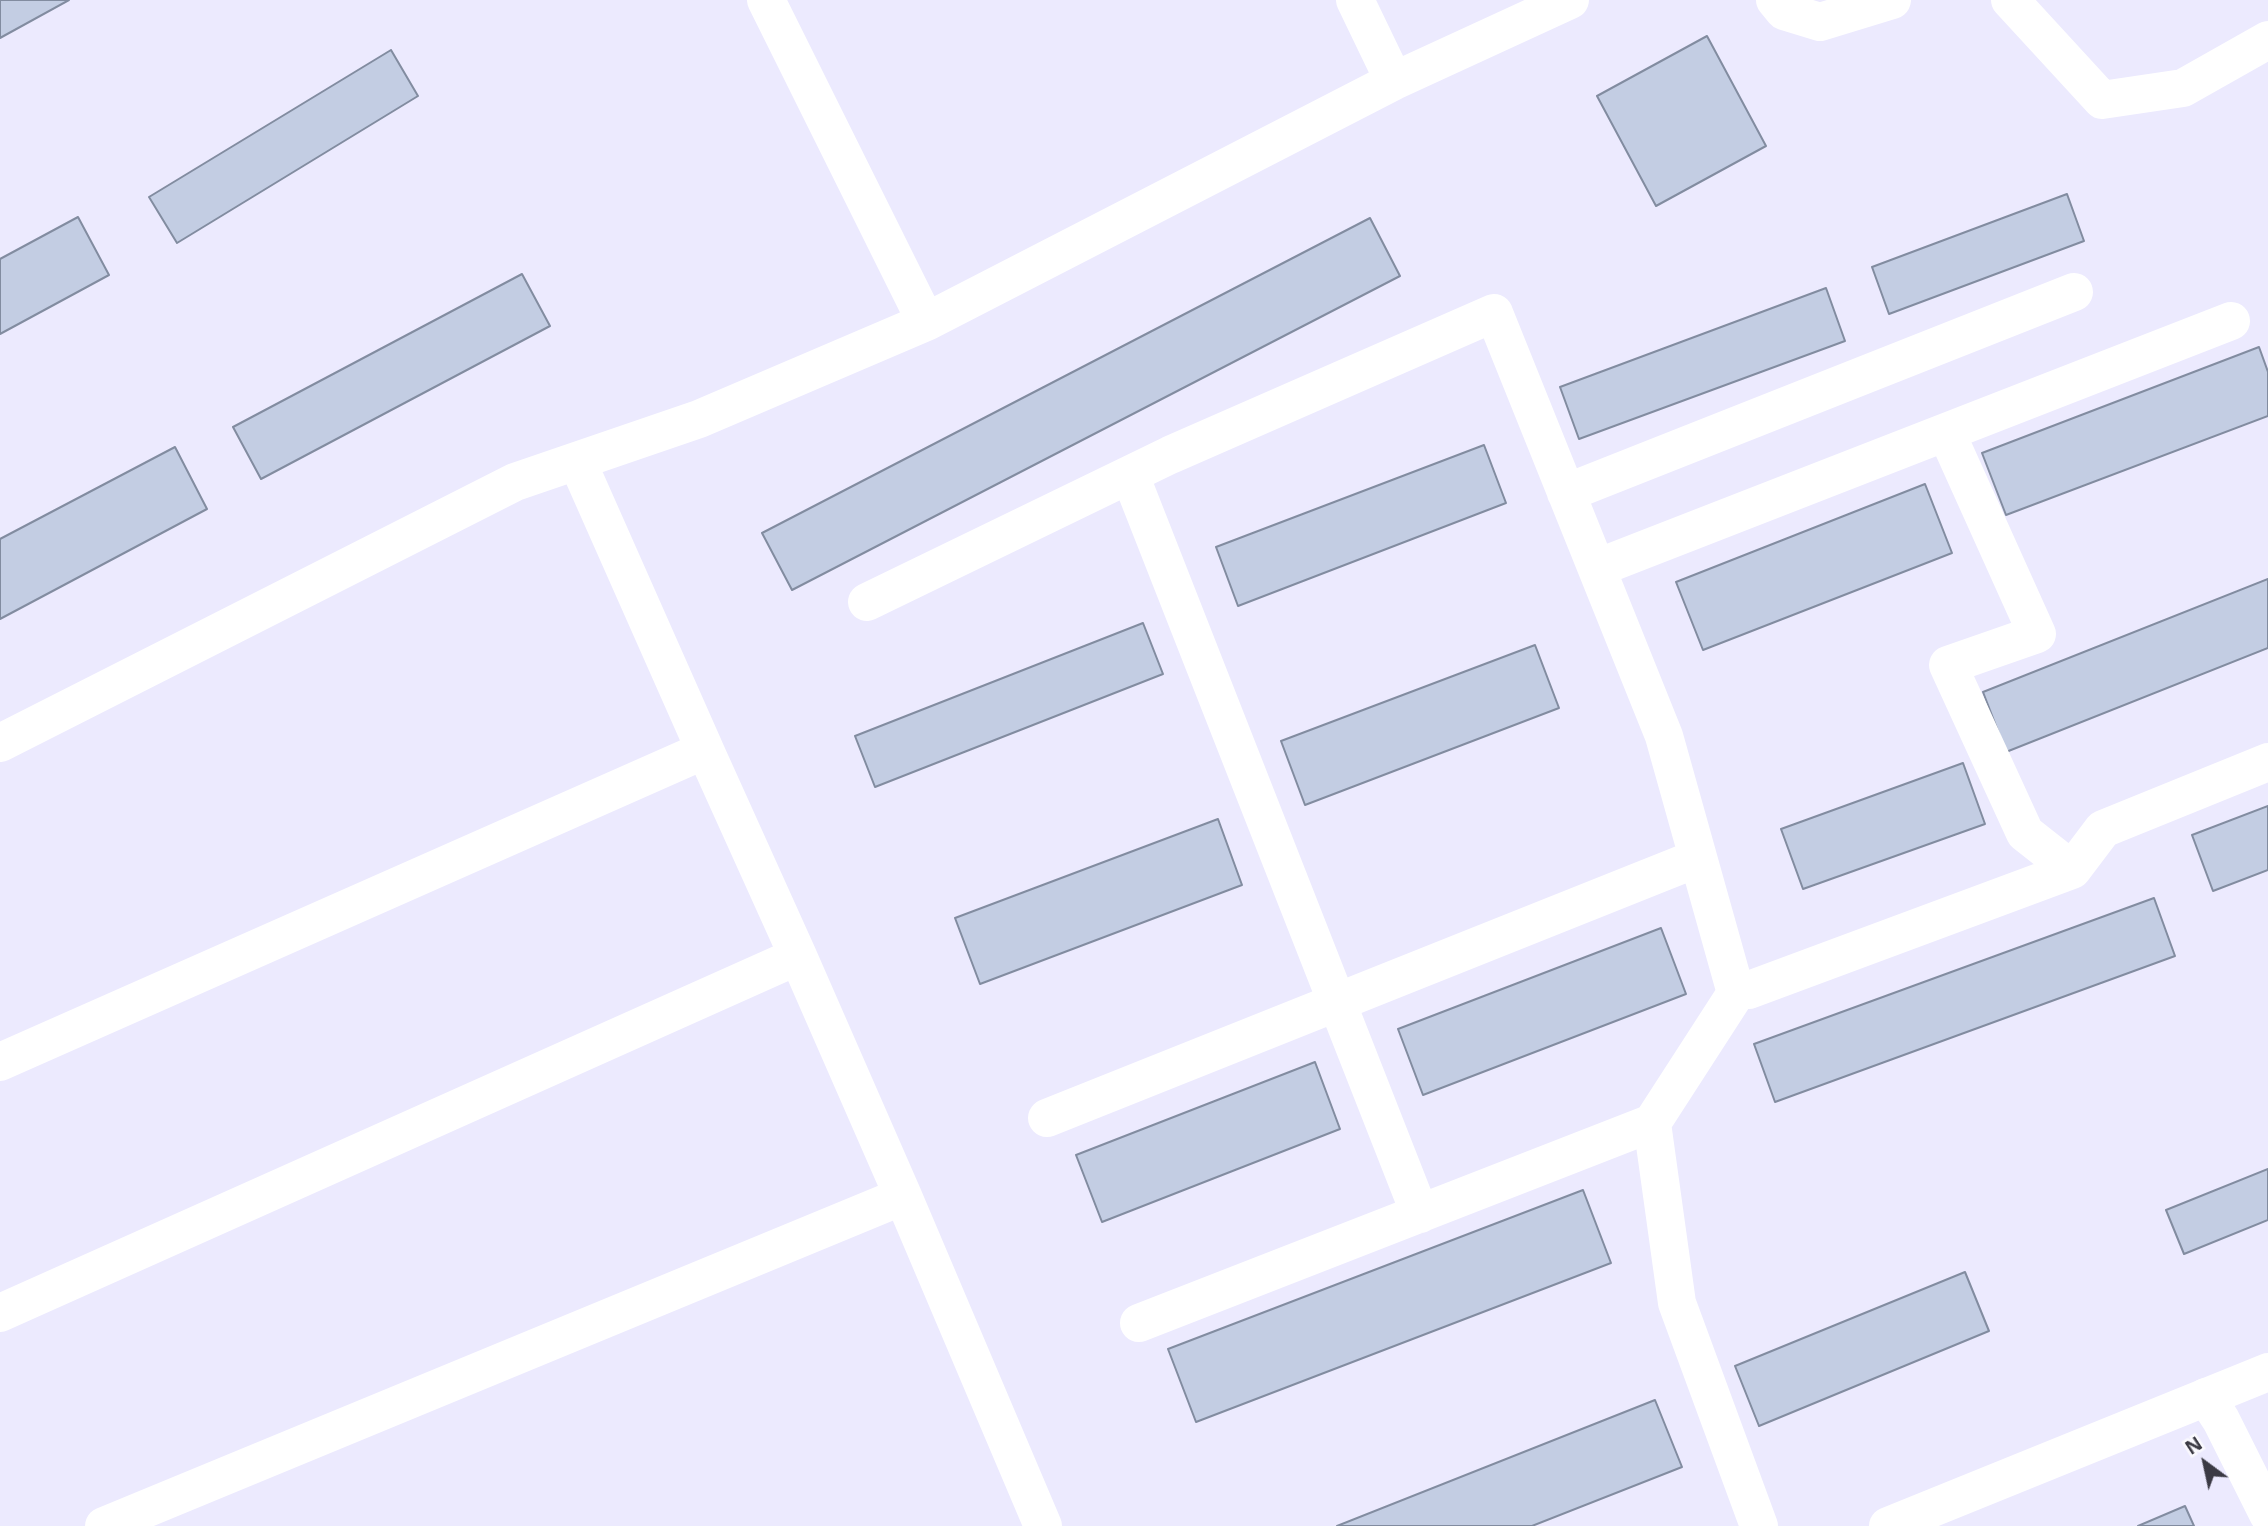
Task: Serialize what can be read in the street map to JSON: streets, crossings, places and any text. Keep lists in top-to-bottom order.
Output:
{
  "north": "top left"
}
